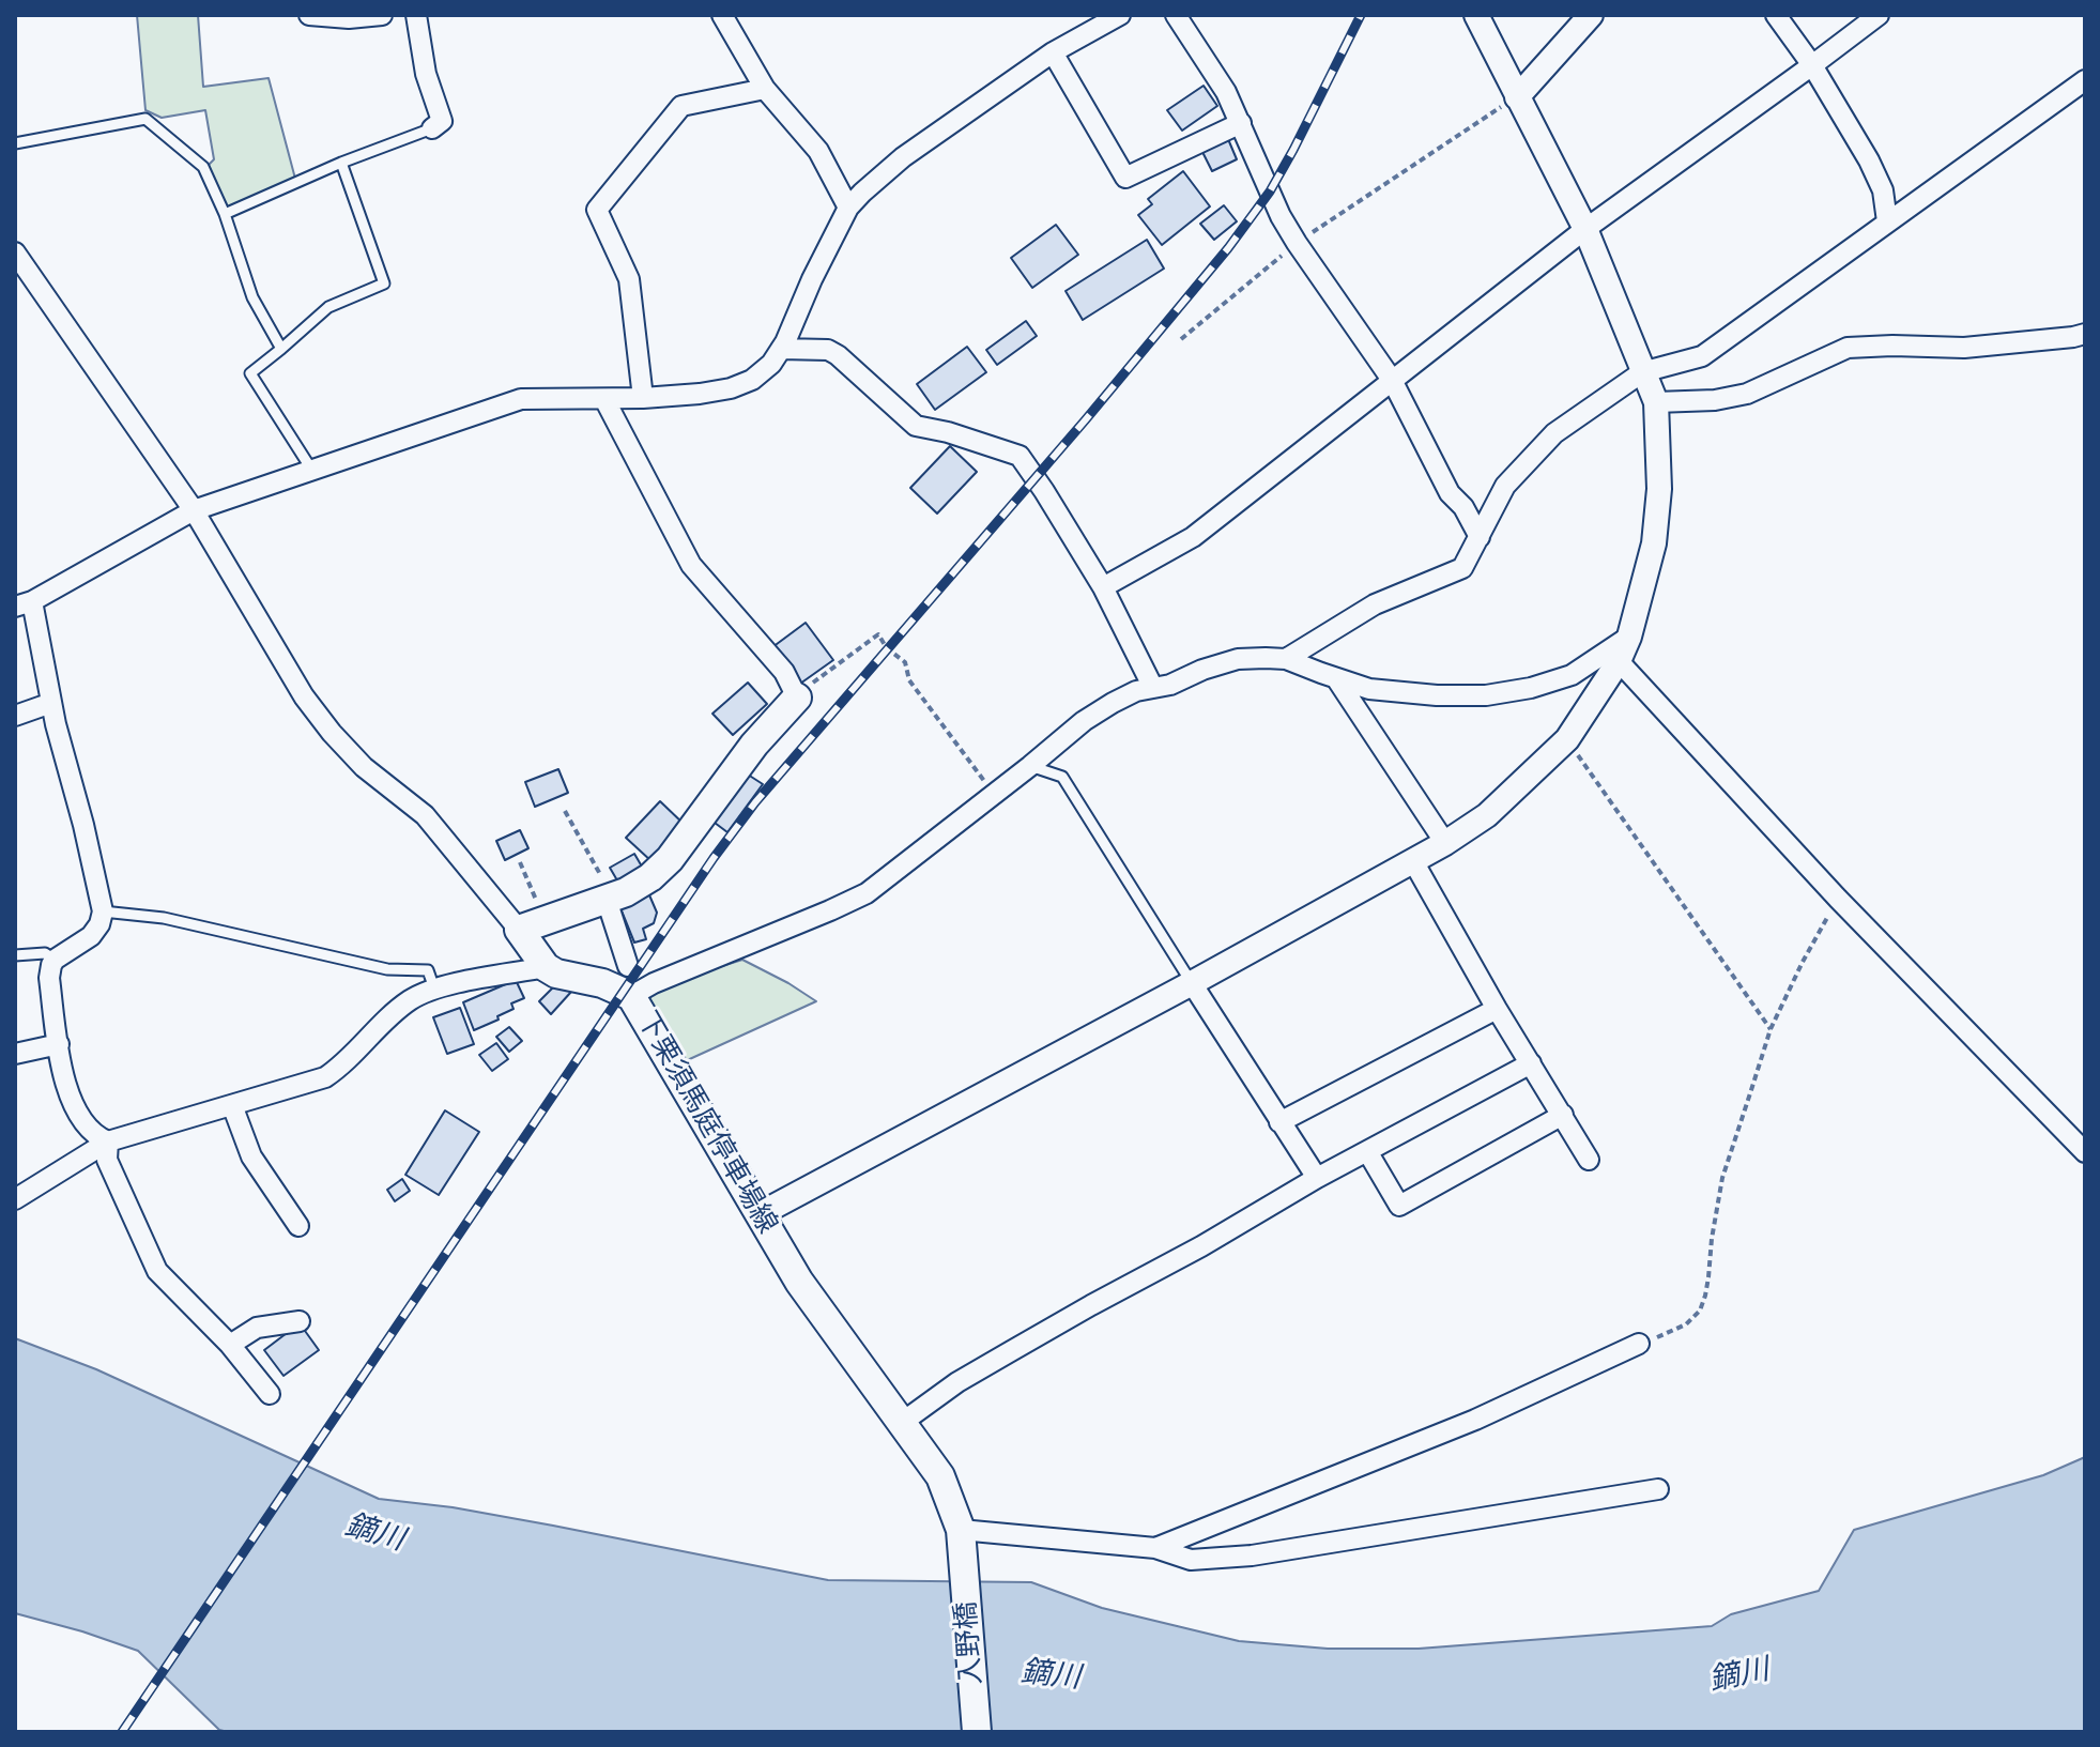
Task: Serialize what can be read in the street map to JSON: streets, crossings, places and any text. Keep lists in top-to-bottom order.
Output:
{
  "streets": {
    "main road": ["下栗須馬庭停車場線", "入野橋"]
  },
  "crossings": [
    ["下栗須馬庭停車場線", "入野橋"]
  ],
  "water": ["鏑川"]
}
